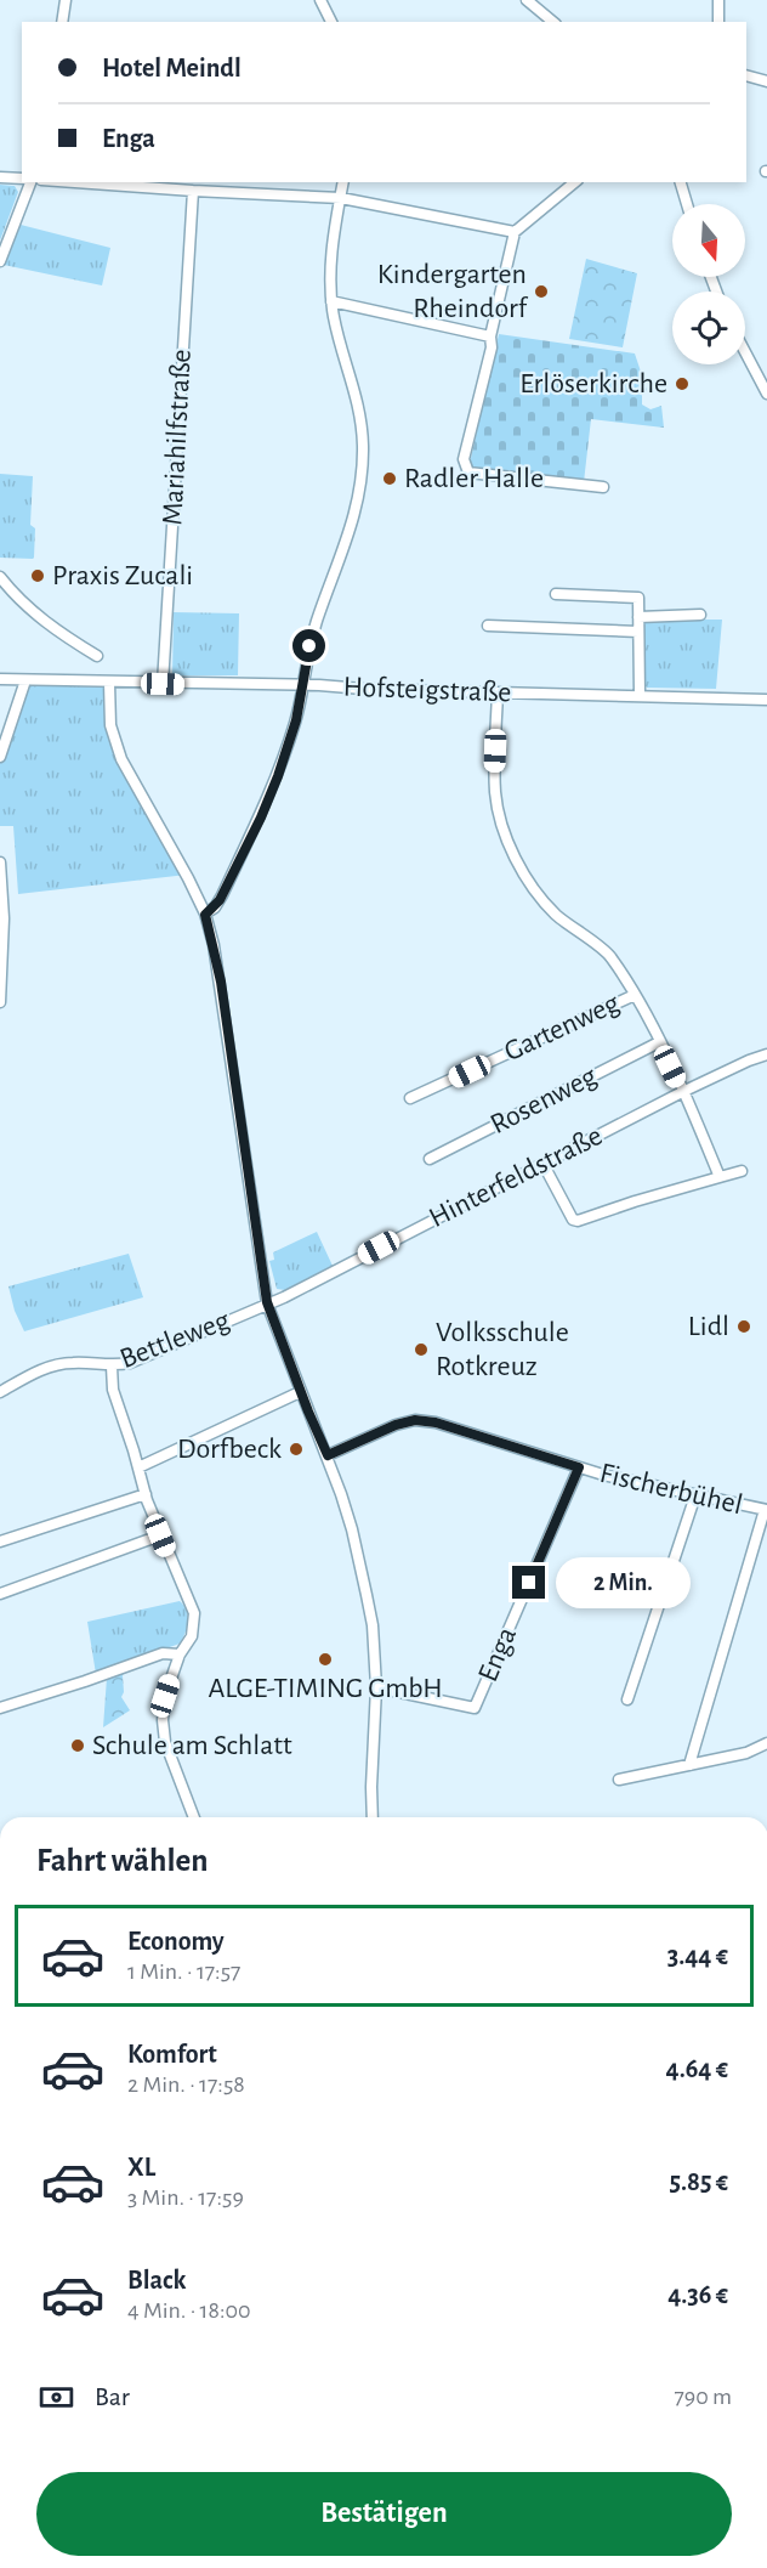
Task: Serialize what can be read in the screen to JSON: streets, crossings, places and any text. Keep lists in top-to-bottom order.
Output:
{
  "streets": {
    "street": [
      "Mariahilfstraße",
      "Hofsteigstraße",
      "Gartenweg",
      "Rosenweg",
      "Hinterfeldstraße",
      "Bettleweg",
      "Fischerbühel",
      "Enga"
    ]
  },
  "crossings": [
    ["Mariahilfstraße", "Hofsteigstraße"],
    ["Hinterfeldstraße", "Bettleweg"],
    ["Fischerbühel", "Enga"]
  ],
  "places": [
    "Kindergarten Rheindorf",
    "Erlöserkirche",
    "Radler Halle",
    "Praxis Zucali",
    "Lidl",
    "Volksschule Rotkreuz",
    "Dorfbeck",
    "ALGE-TIMING GmbH",
    "Schule am Schlatt"
  ],
  "north": "bottom",
  "page": {
    "banner": ["Hotel Meindl", "Enga"],
    "bubble": "2 Min.",
    "heading": "Fahrt wählen",
    "list": [
      {
        "name": "Economy",
        "note": "1 Min. · 17:57",
        "value": "3.44 €"
      },
      {
        "name": "Komfort",
        "note": "2 Min. · 17:58",
        "value": "4.64 €"
      },
      {
        "name": "XL",
        "note": "3 Min. · 17:59",
        "value": "5.85 €"
      },
      {
        "name": "Black",
        "note": "4 Min. · 18:00",
        "value": "4.36 €"
      }
    ],
    "pay": ["Bar", "790 m"],
    "buttons": "Bestätigen"
  }
}
